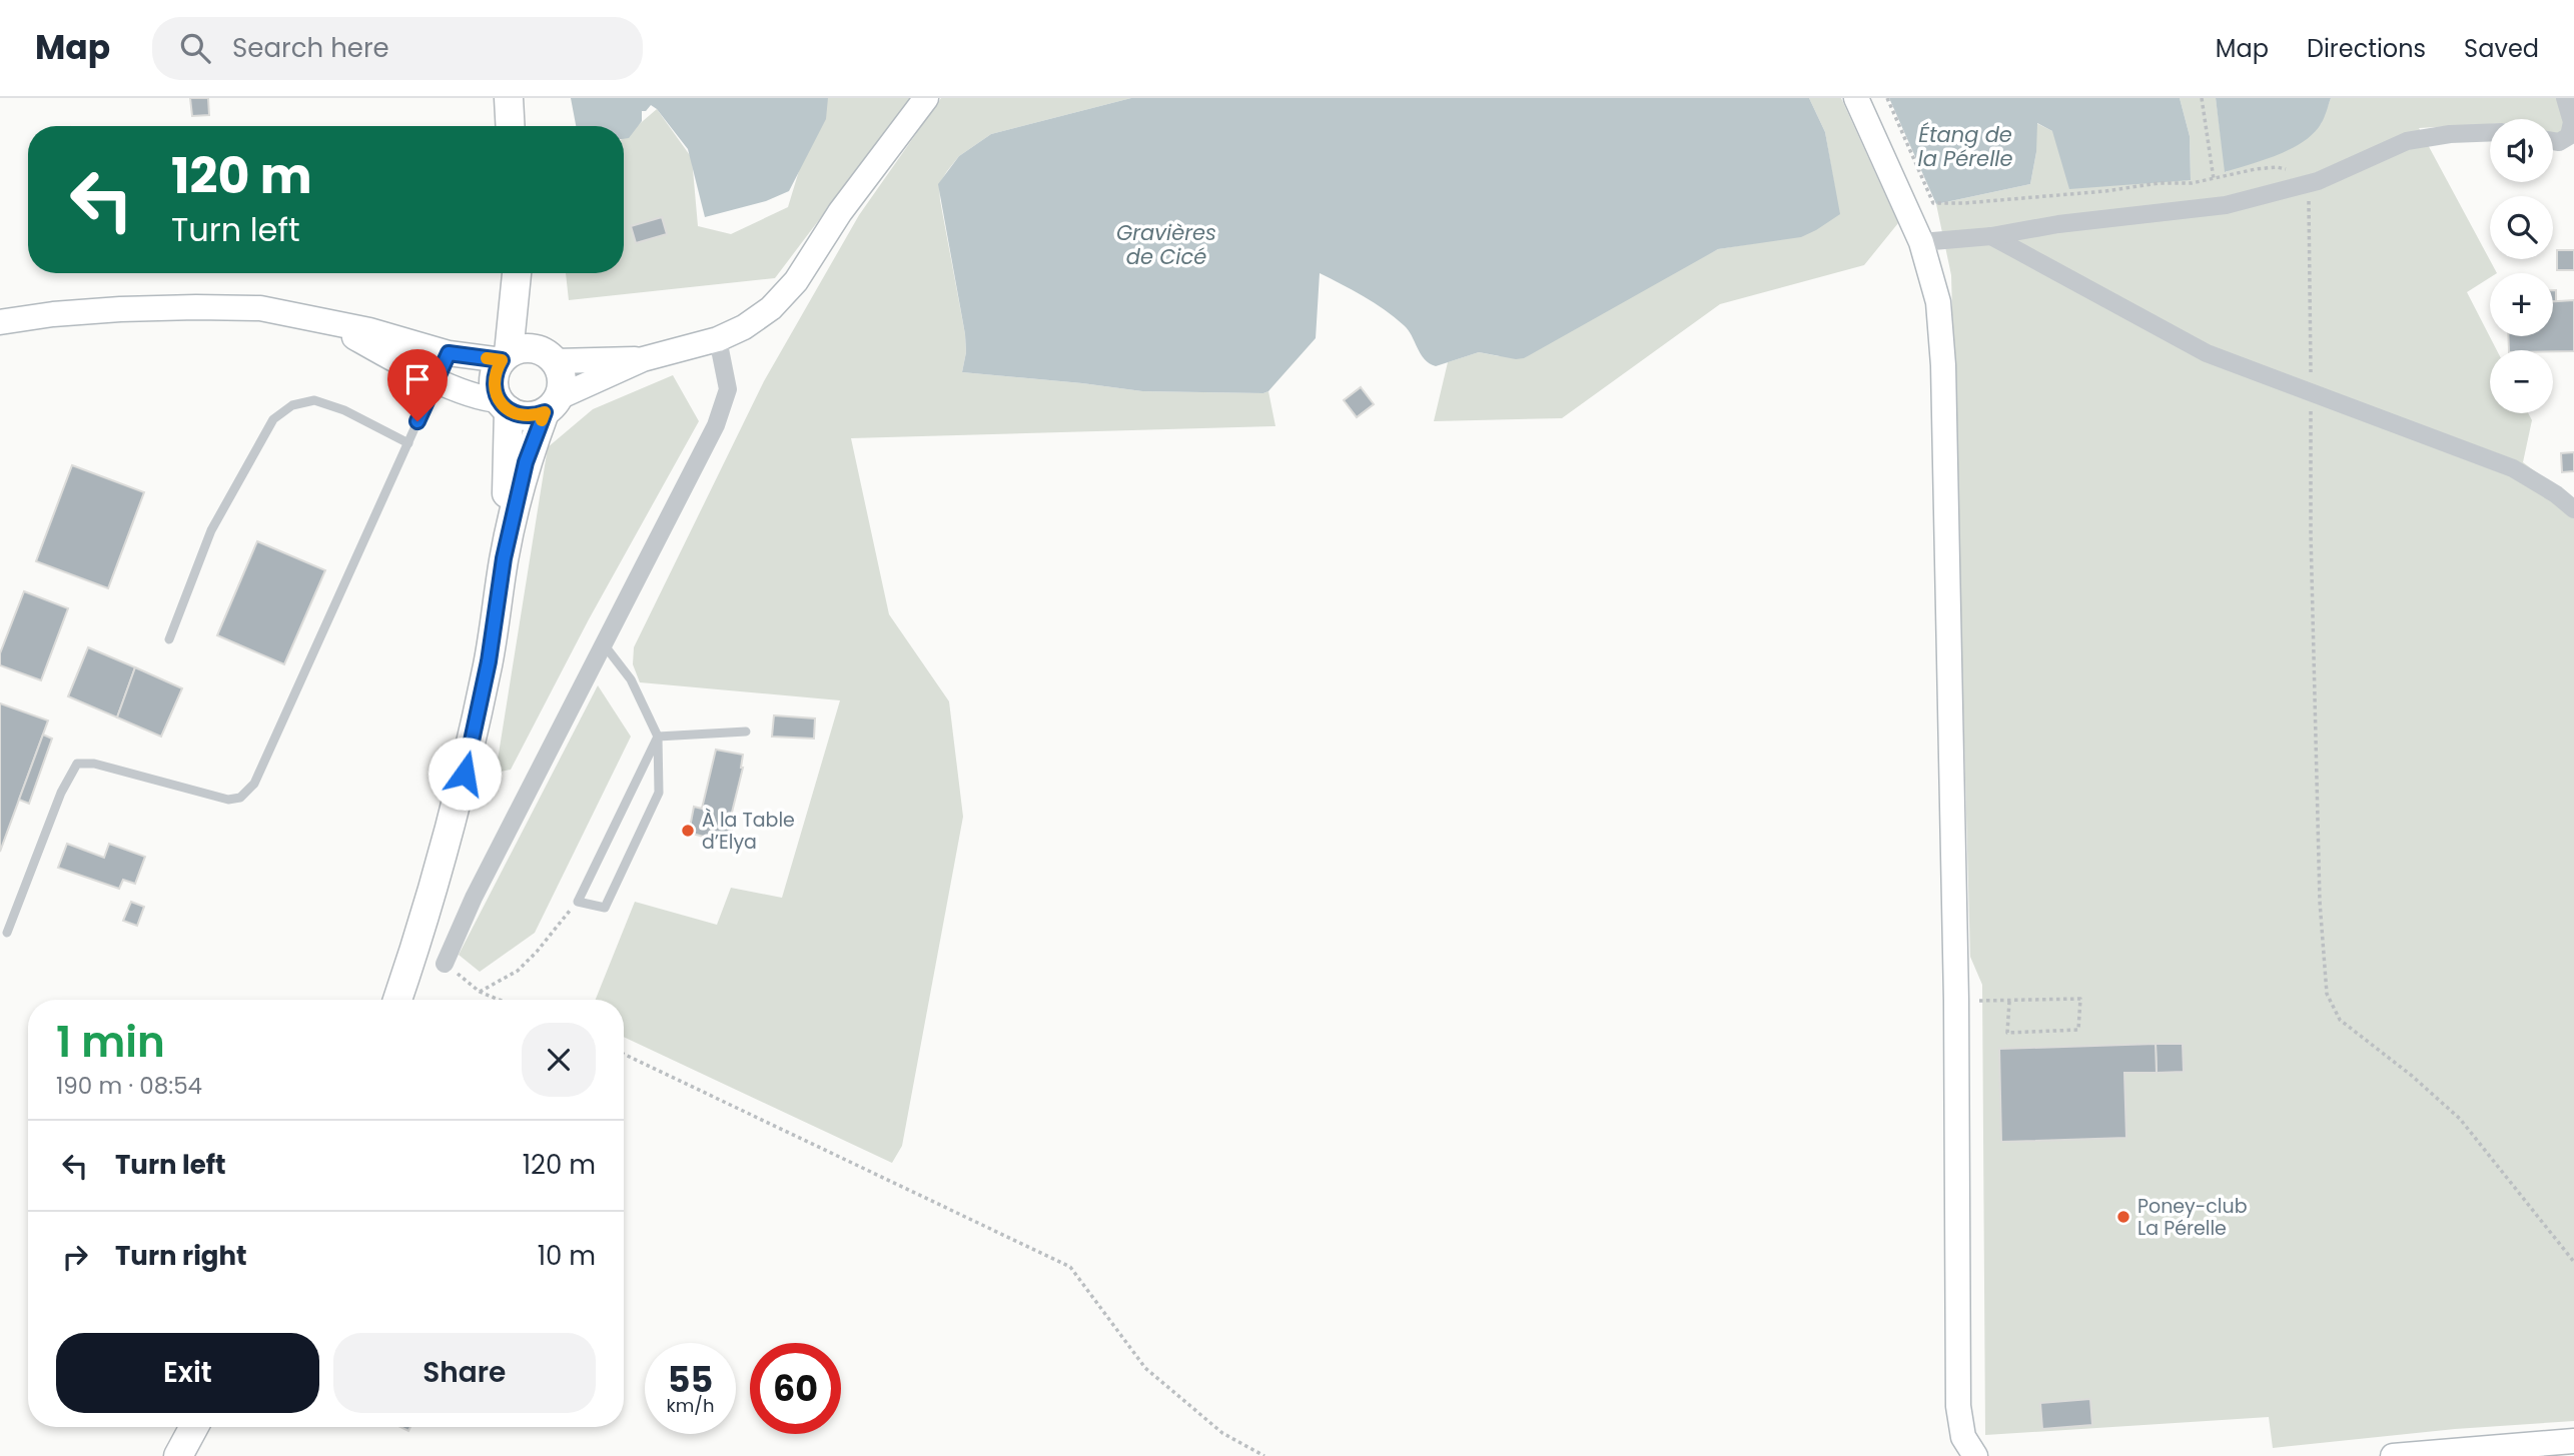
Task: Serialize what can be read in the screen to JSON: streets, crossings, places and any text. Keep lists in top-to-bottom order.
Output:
{
  "water": ["Étang de la Pérelle", "Gravières de Cicé"],
  "places": ["À la Table d’Elya", "Poney-club La Pérelle"],
  "page": {
    "header": "Map",
    "search": "Search here",
    "nav": ["Map", "Directions", "Saved"],
    "map_buttons": ["+", "−"],
    "turn": ["120 m", "Turn left"],
    "heading": ["1 min", "190 m · 08:54"],
    "list": [
      {
        "name": "Turn left",
        "value": "120 m"
      },
      {
        "name": "Turn right",
        "value": "10 m"
      }
    ],
    "buttons": ["Exit", "Share"],
    "speed": "55 km/h",
    "limit": "60"
  }
}
